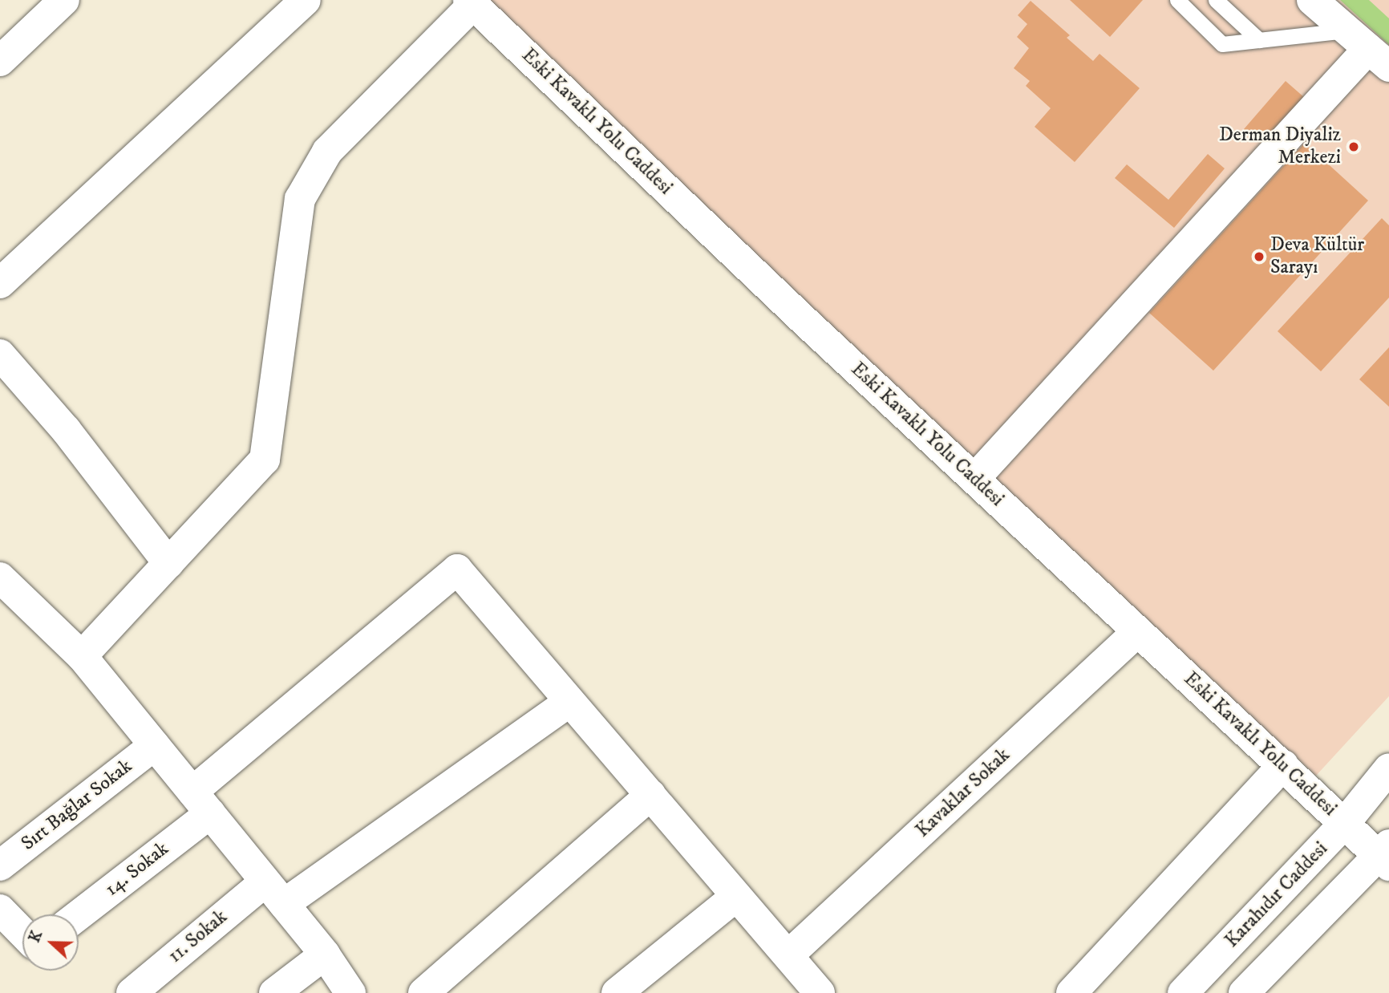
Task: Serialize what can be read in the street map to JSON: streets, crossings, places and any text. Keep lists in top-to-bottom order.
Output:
{
  "streets": {
    "main road": [
      "Eski Kavaklı Yolu Caddesi",
      "Kavaklar Sokak",
      "Sırt Bağlar Sokak",
      "14. Sokak",
      "Karahıdır Caddesi",
      "11. Sokak"
    ]
  },
  "crossings": [
    ["Eski Kavaklı Yolu Caddesi", "Kavaklar Sokak"],
    ["Eski Kavaklı Yolu Caddesi", "Karahıdır Caddesi"],
    ["14. Sokak", "11. Sokak"]
  ],
  "places": ["Derman Diyaliz Merkezi", "Deva Kültür Sarayı"],
  "north": "left"
}
